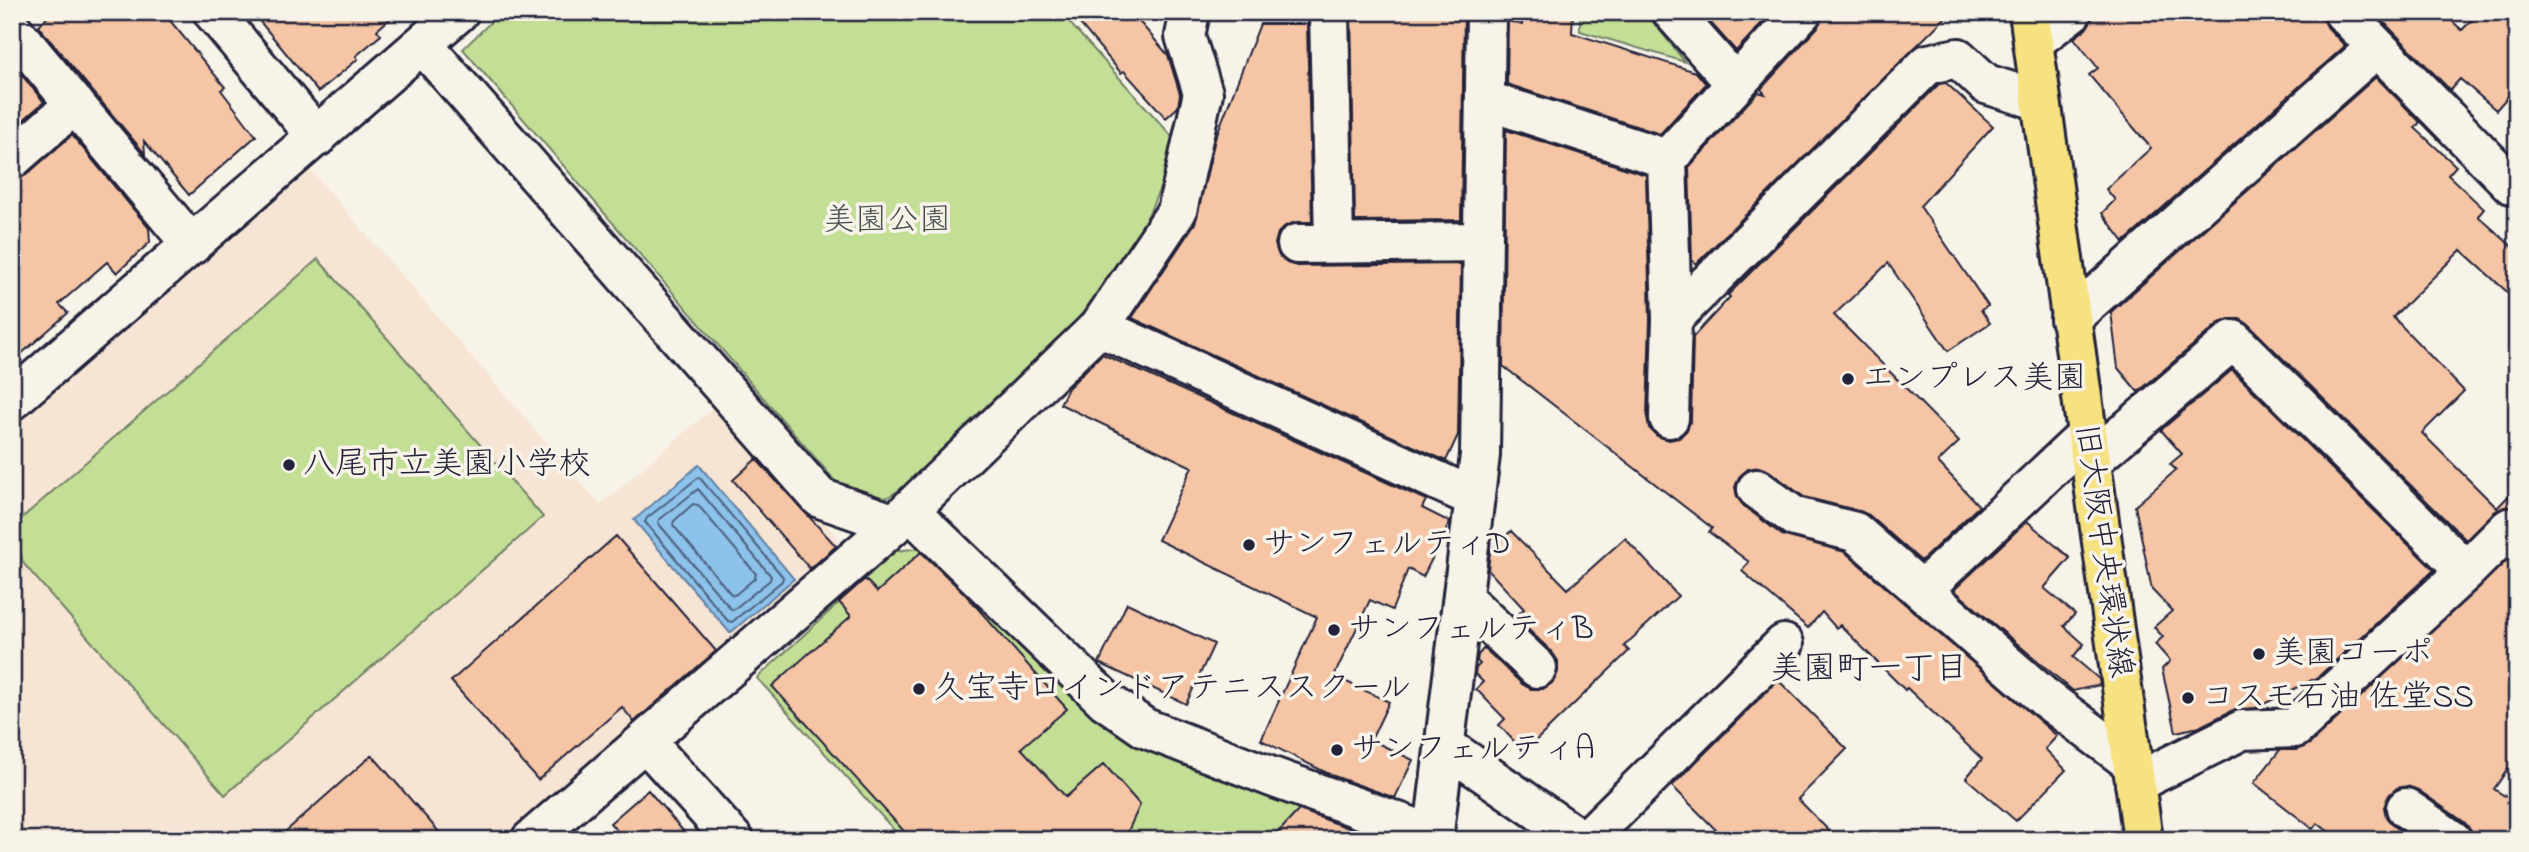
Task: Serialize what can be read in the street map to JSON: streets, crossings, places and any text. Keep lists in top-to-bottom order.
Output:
{
  "streets": {
    "main road": ["旧大阪中央環状線"]
  },
  "districts": ["美園町一丁目"],
  "parks": ["美園公園"],
  "places": [
    "エンプレス美園",
    "八尾市立美園小学校",
    "サンフェルティD",
    "サンフェルティB",
    "美園コーポ",
    "久宝寺口インドアテニススクール",
    "コスモ石油 佐堂SS",
    "サンフェルティA"
  ]
}
